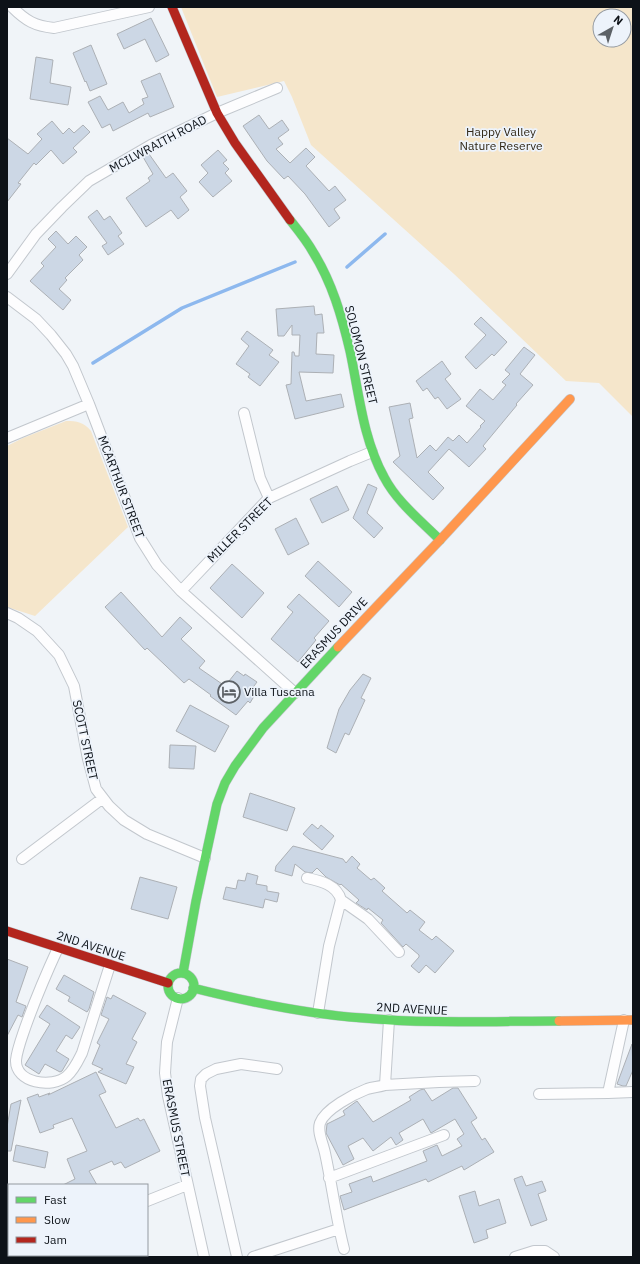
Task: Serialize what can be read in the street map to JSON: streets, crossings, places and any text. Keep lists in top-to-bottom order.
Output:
{
  "streets": {
    "street": [
      "MCILWRAITH ROAD",
      "SOLOMON STREET",
      "MCARTHUR STREET",
      "MILLER STREET",
      "ERASMUS DRIVE",
      "SCOTT STREET",
      "2ND AVENUE",
      "ERASMUS STREET"
    ]
  },
  "crossings": [
    ["MCILWRAITH ROAD", "SOLOMON STREET"],
    ["SOLOMON STREET", "MILLER STREET"],
    ["SOLOMON STREET", "ERASMUS DRIVE"],
    ["MCARTHUR STREET", "MILLER STREET"],
    ["MCARTHUR STREET", "ERASMUS DRIVE"],
    ["ERASMUS DRIVE", "SCOTT STREET"],
    ["ERASMUS DRIVE", "2ND AVENUE"],
    ["ERASMUS DRIVE", "ERASMUS STREET"],
    ["2ND AVENUE", "ERASMUS STREET"]
  ],
  "parks": ["Happy Valley Nature Reserve"],
  "places": {
    "hotel": ["Villa Tuscana"]
  },
  "legend": ["Fast", "Slow", "Jam"],
  "north": "top right"
}
